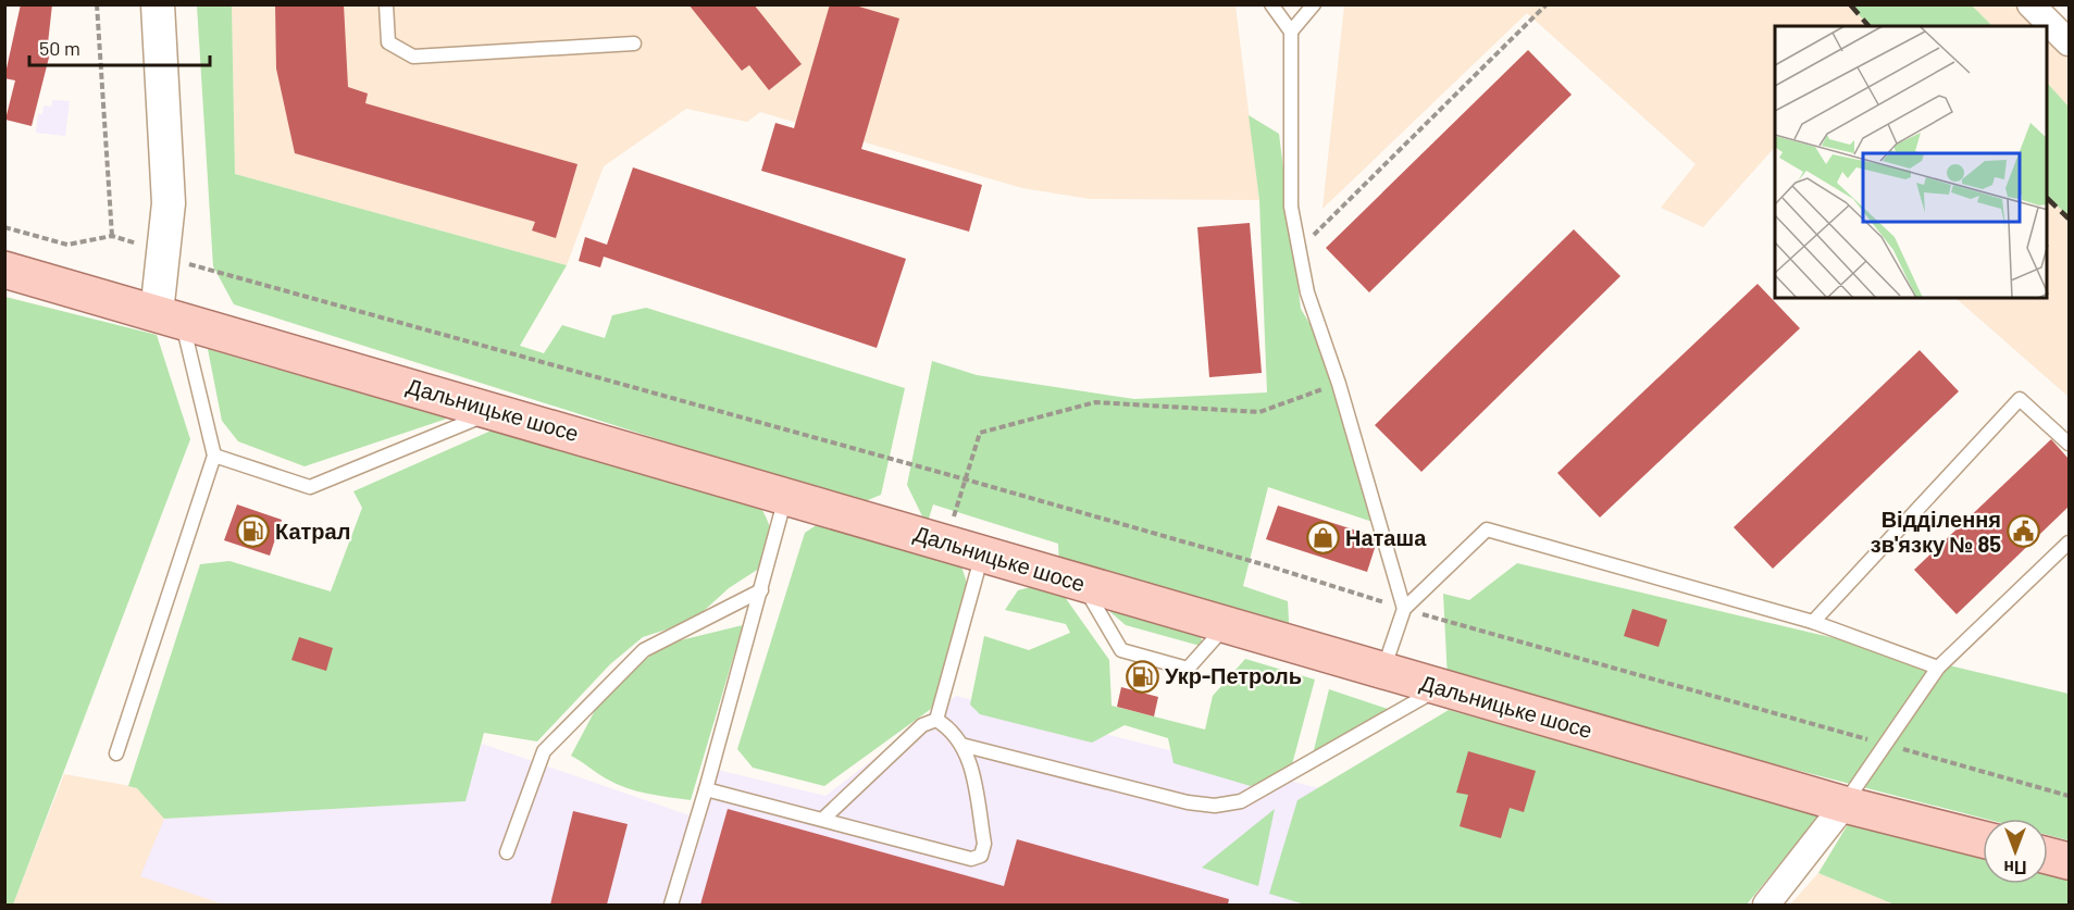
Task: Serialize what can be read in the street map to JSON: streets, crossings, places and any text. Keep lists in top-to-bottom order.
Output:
{
  "streets": {
    "main road": ["Дальницьке шосе"]
  },
  "places": {
    "fuel station": ["Катрал", "Укр-Петроль"],
    "public building": ["Відділення зв'язку № 85"],
    "shop": ["Наташа"]
  },
  "scale_bar": "50 m",
  "north": "bottom"
}
